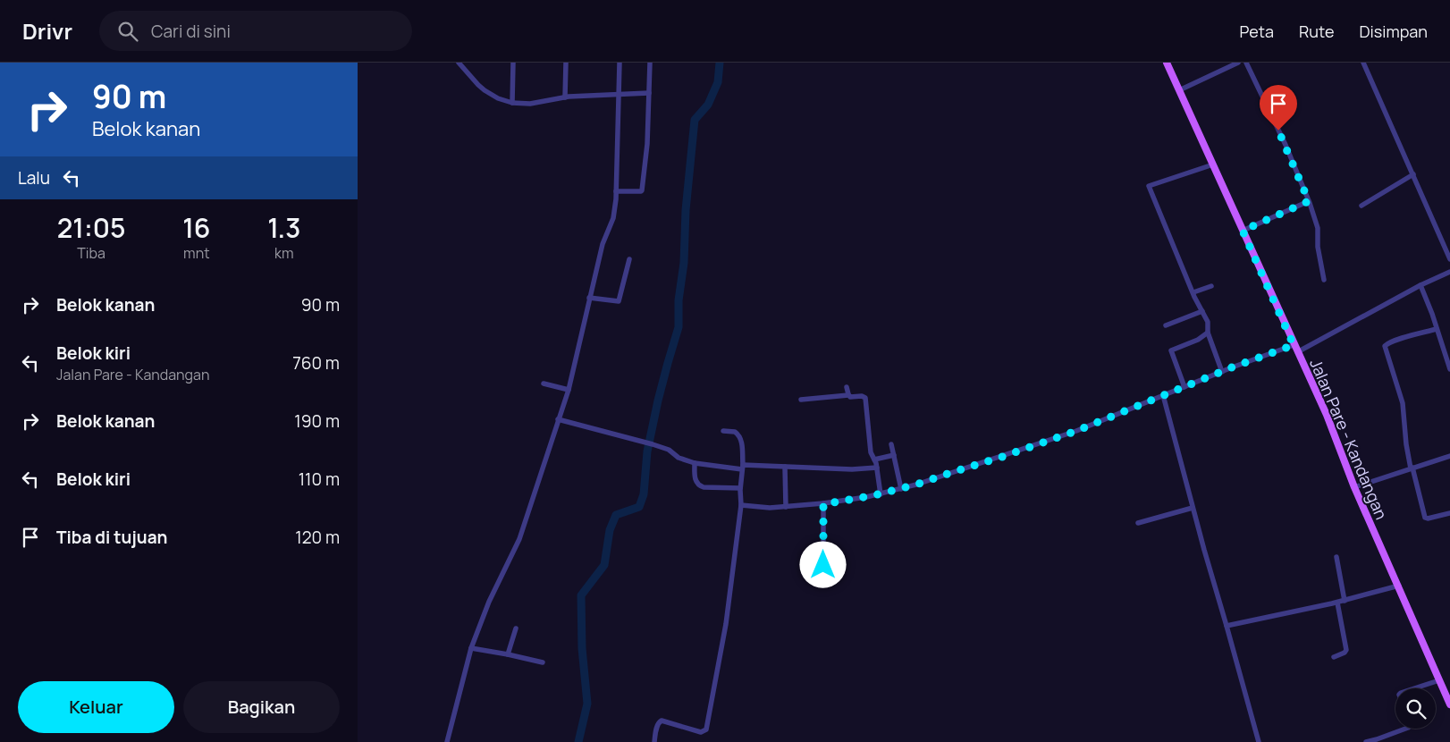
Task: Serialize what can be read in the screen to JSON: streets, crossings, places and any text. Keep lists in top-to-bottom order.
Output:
{
  "streets": {
    "main road": ["Jalan Pare - Kandangan"]
  },
  "page": {
    "header": "Drivr",
    "search": "Cari di sini",
    "nav": ["Peta", "Rute", "Disimpan"],
    "turn": ["90 m", "Belok kanan"],
    "then": "Lalu",
    "eta": [
      "21:05",
      "Tiba",
      "16",
      "mnt",
      "1.3",
      "km"
    ],
    "list": [
      {
        "name": "Belok kanan",
        "value": "90 m"
      },
      {
        "name": "Belok kiri",
        "note": "Jalan Pare - Kandangan",
        "value": "760 m"
      },
      {
        "name": "Belok kanan",
        "value": "190 m"
      },
      {
        "name": "Belok kiri",
        "value": "110 m"
      },
      {
        "name": "Tiba di tujuan",
        "value": "120 m"
      }
    ],
    "buttons": ["Keluar", "Bagikan"]
  }
}
